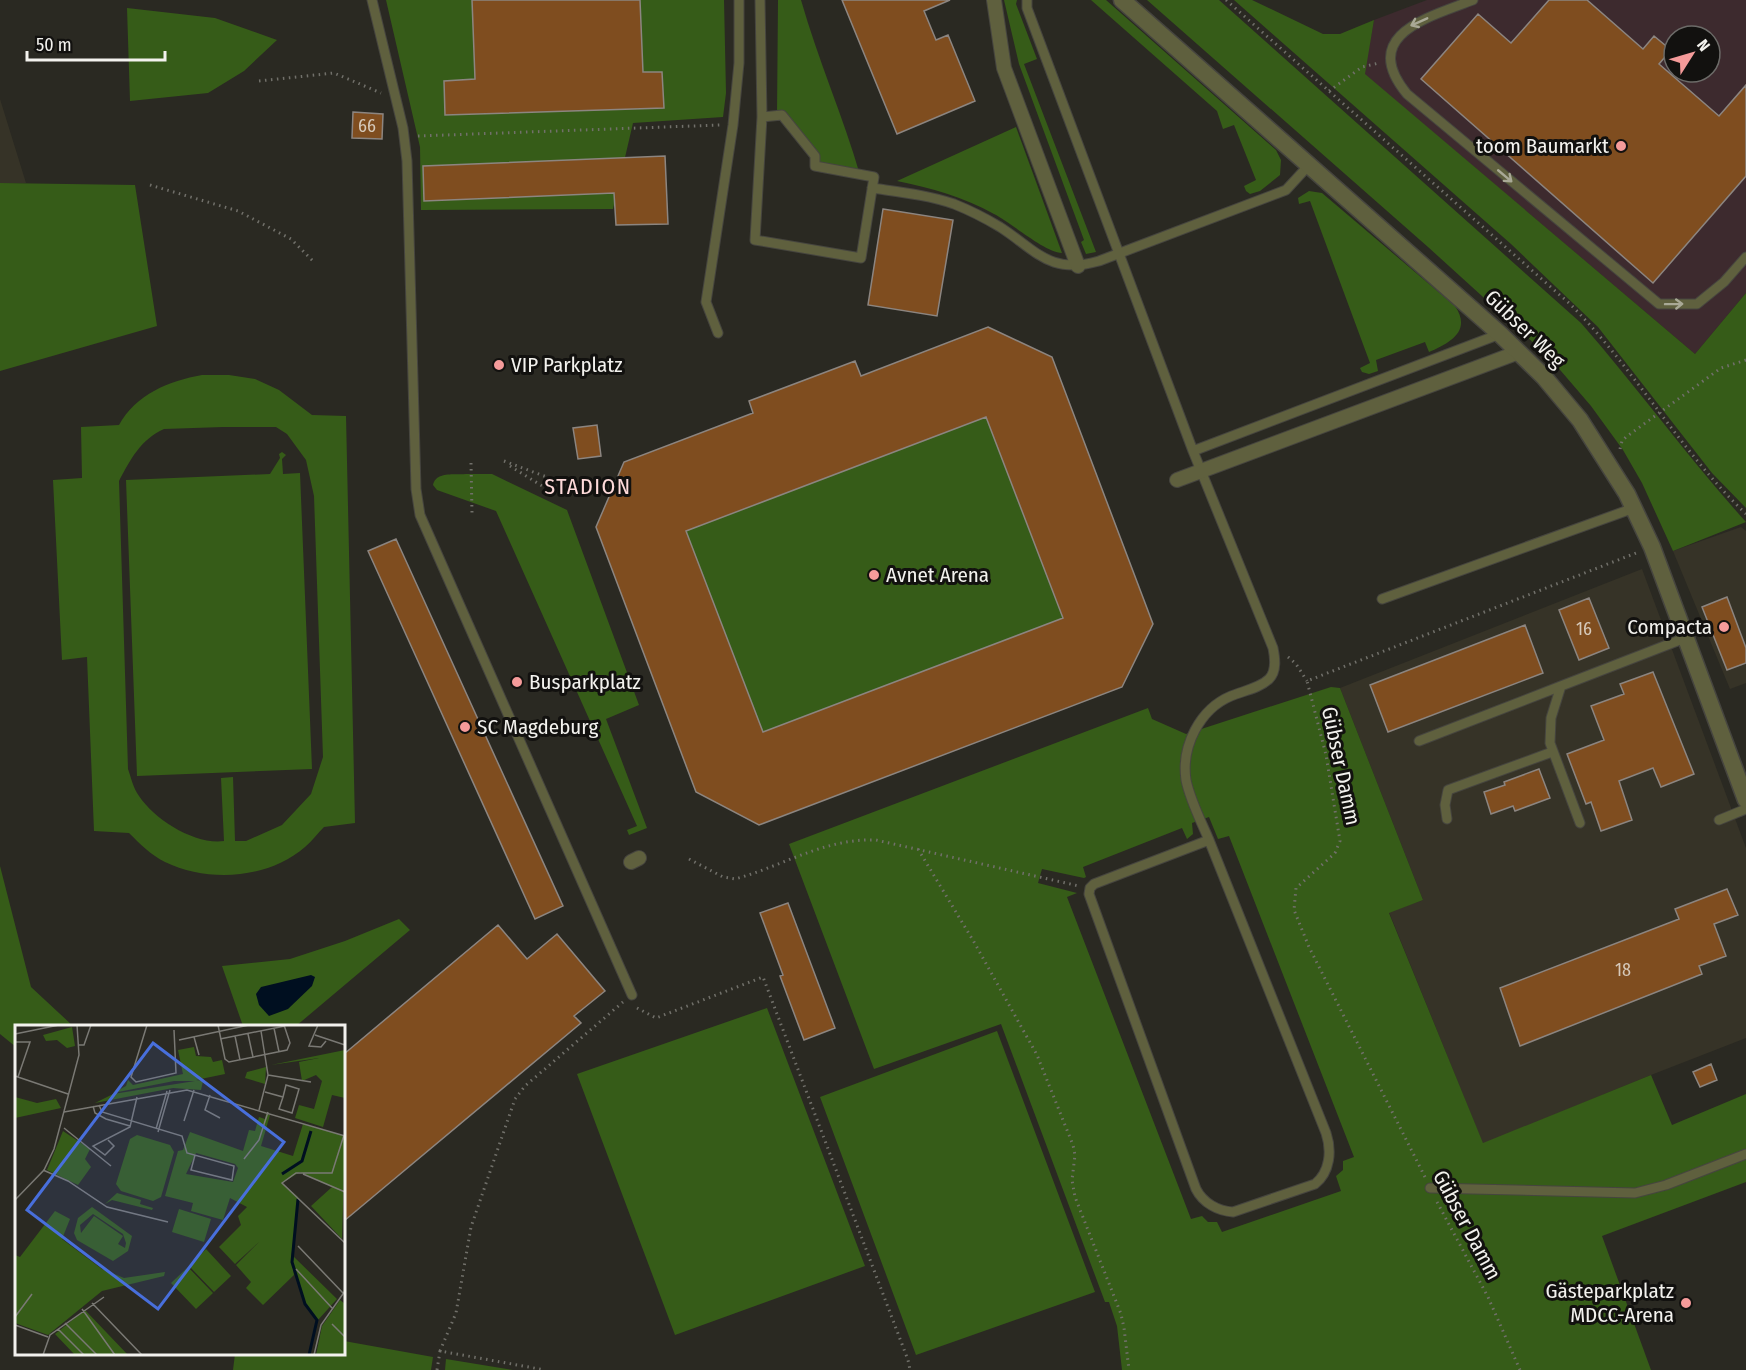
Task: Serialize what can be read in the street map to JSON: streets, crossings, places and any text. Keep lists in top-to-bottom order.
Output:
{
  "streets": {
    "street": ["Gübser Weg"],
    "path": ["Gübser Damm"]
  },
  "crossings": [
    ["Gübser Weg", "Gübser Damm"]
  ],
  "districts": ["STADION"],
  "places": [
    "toom Baumarkt",
    "VIP Parkplatz",
    "Avnet Arena",
    "Compacta",
    "Busparkplatz",
    "SC Magdeburg",
    "Gästeparkplatz MDCC-Arena"
  ],
  "house_numbers": ["66", "16", "18"],
  "scale_bar": "50 m",
  "north": "top right"
}
